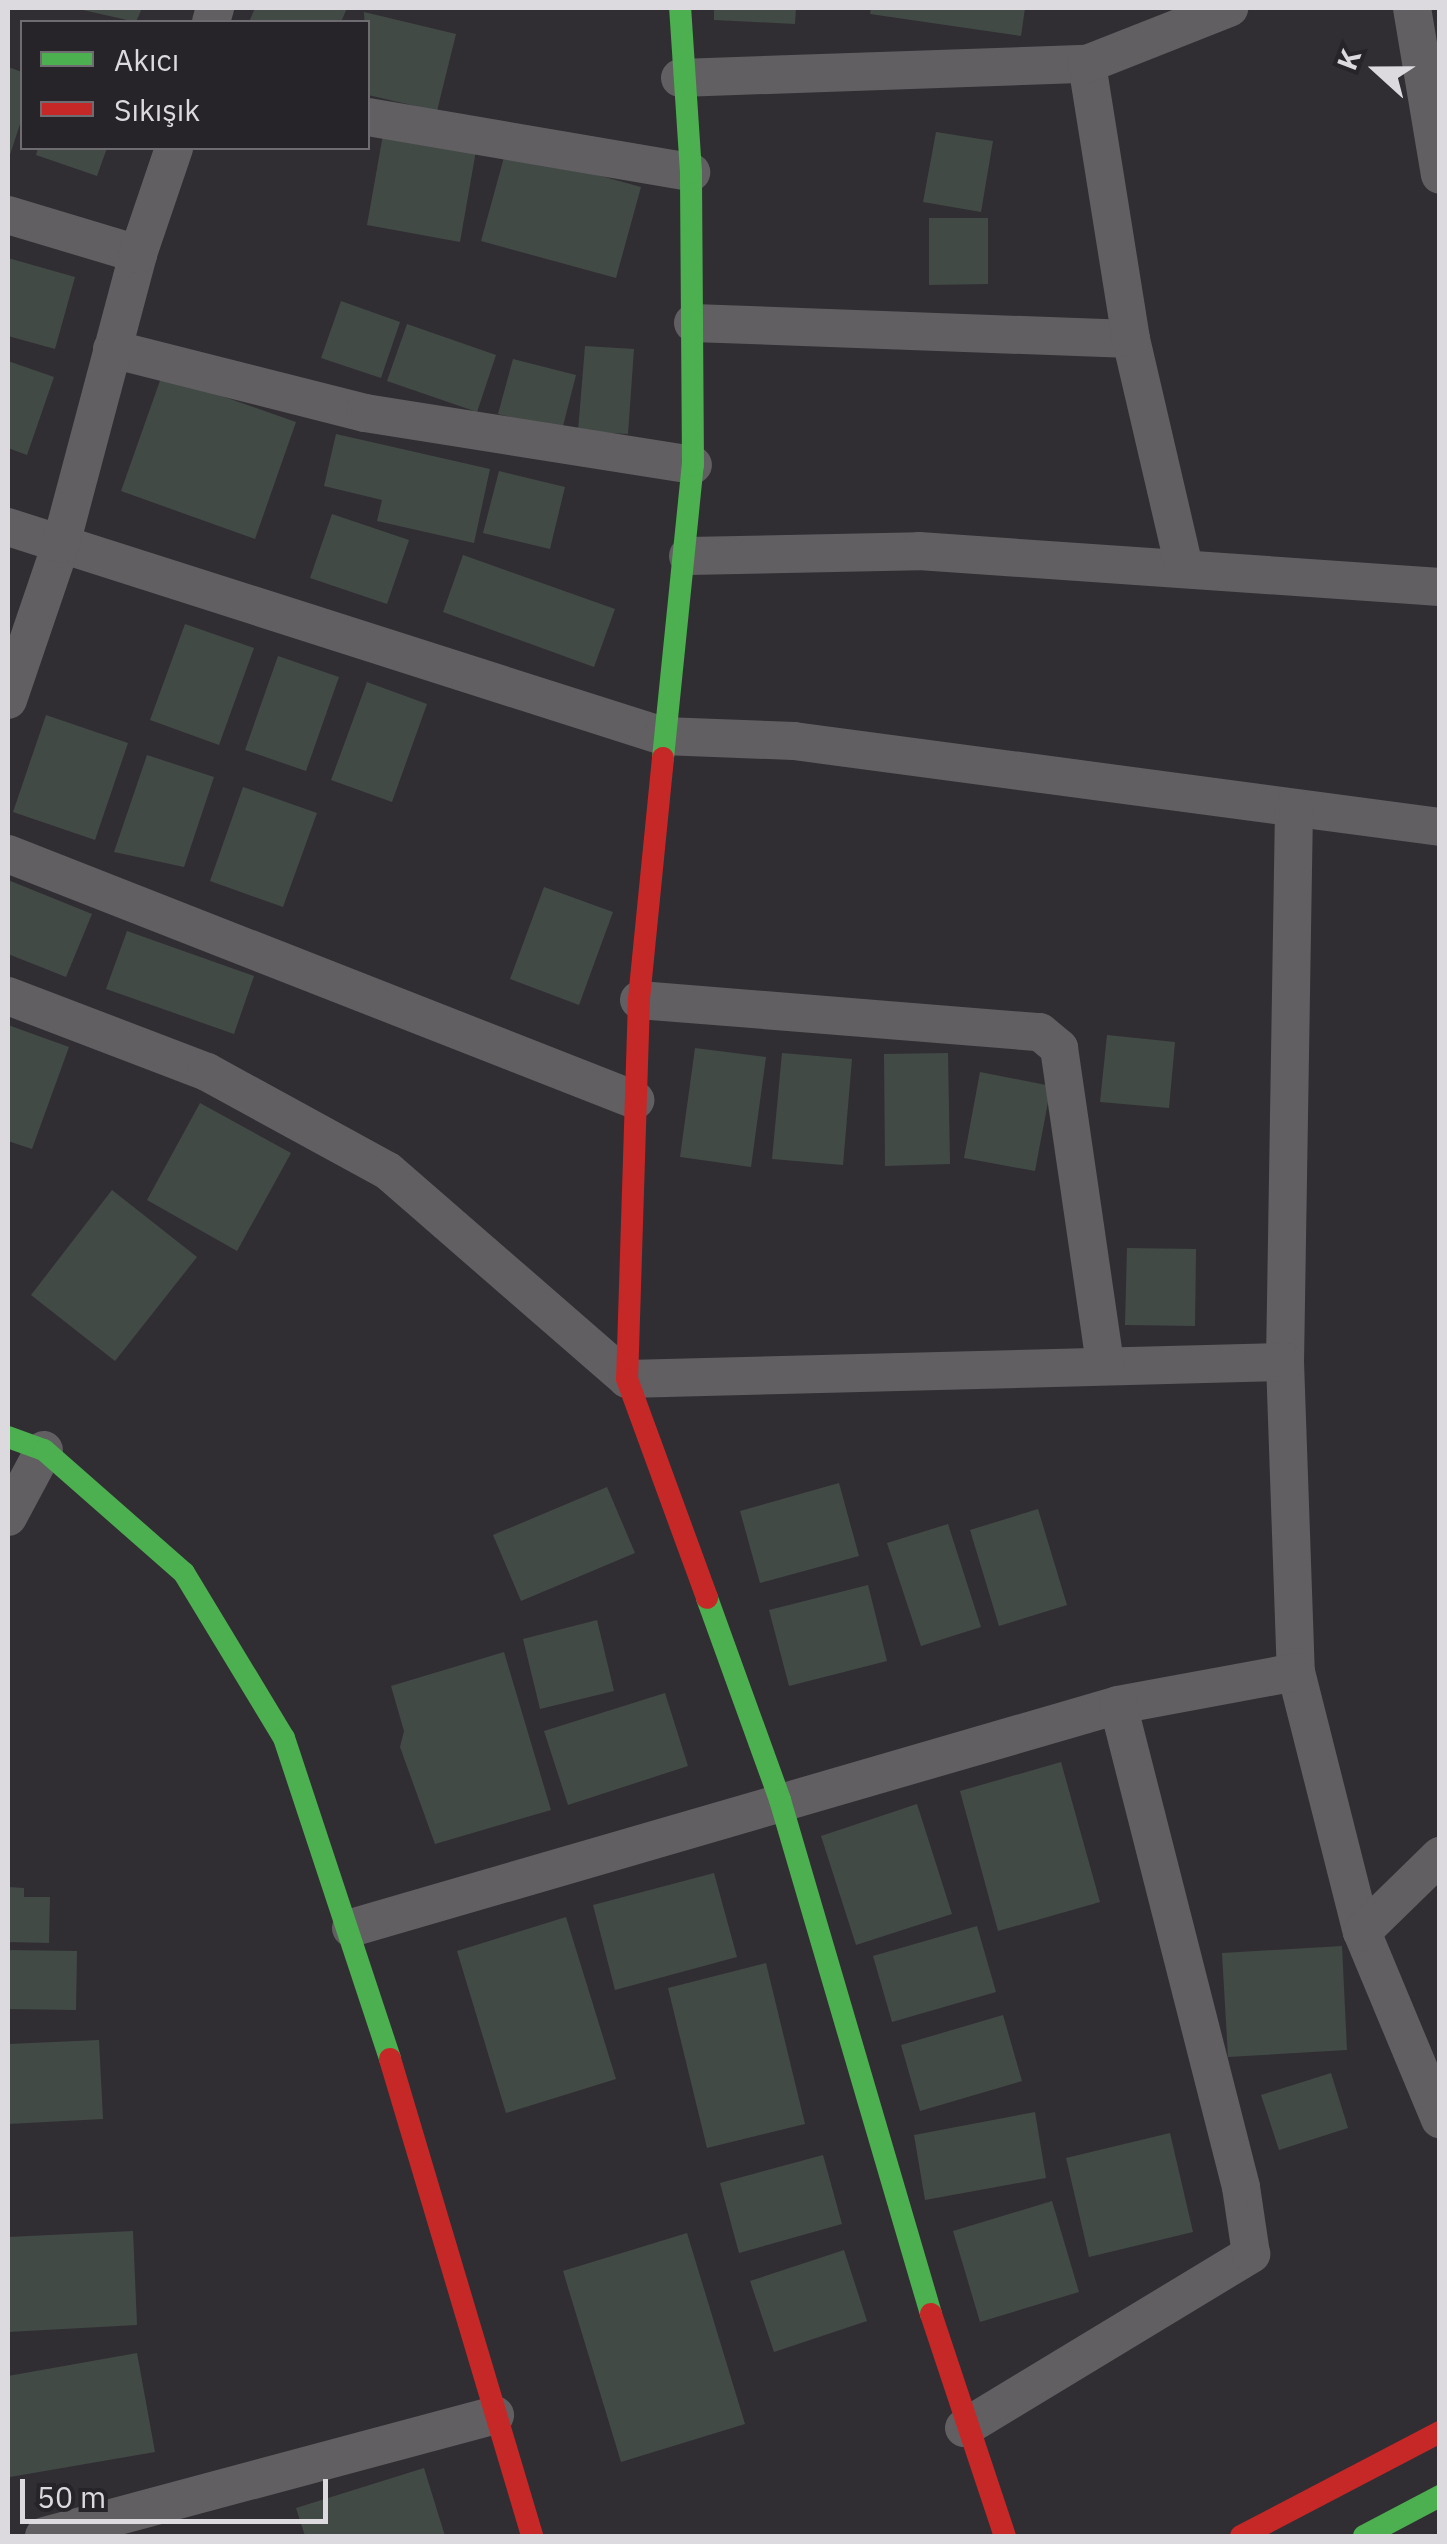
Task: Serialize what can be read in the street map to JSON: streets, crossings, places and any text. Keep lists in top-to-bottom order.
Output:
{
  "legend": ["Akıcı", "Sıkışık"],
  "scale_bar": "50 m",
  "north": "left"
}
